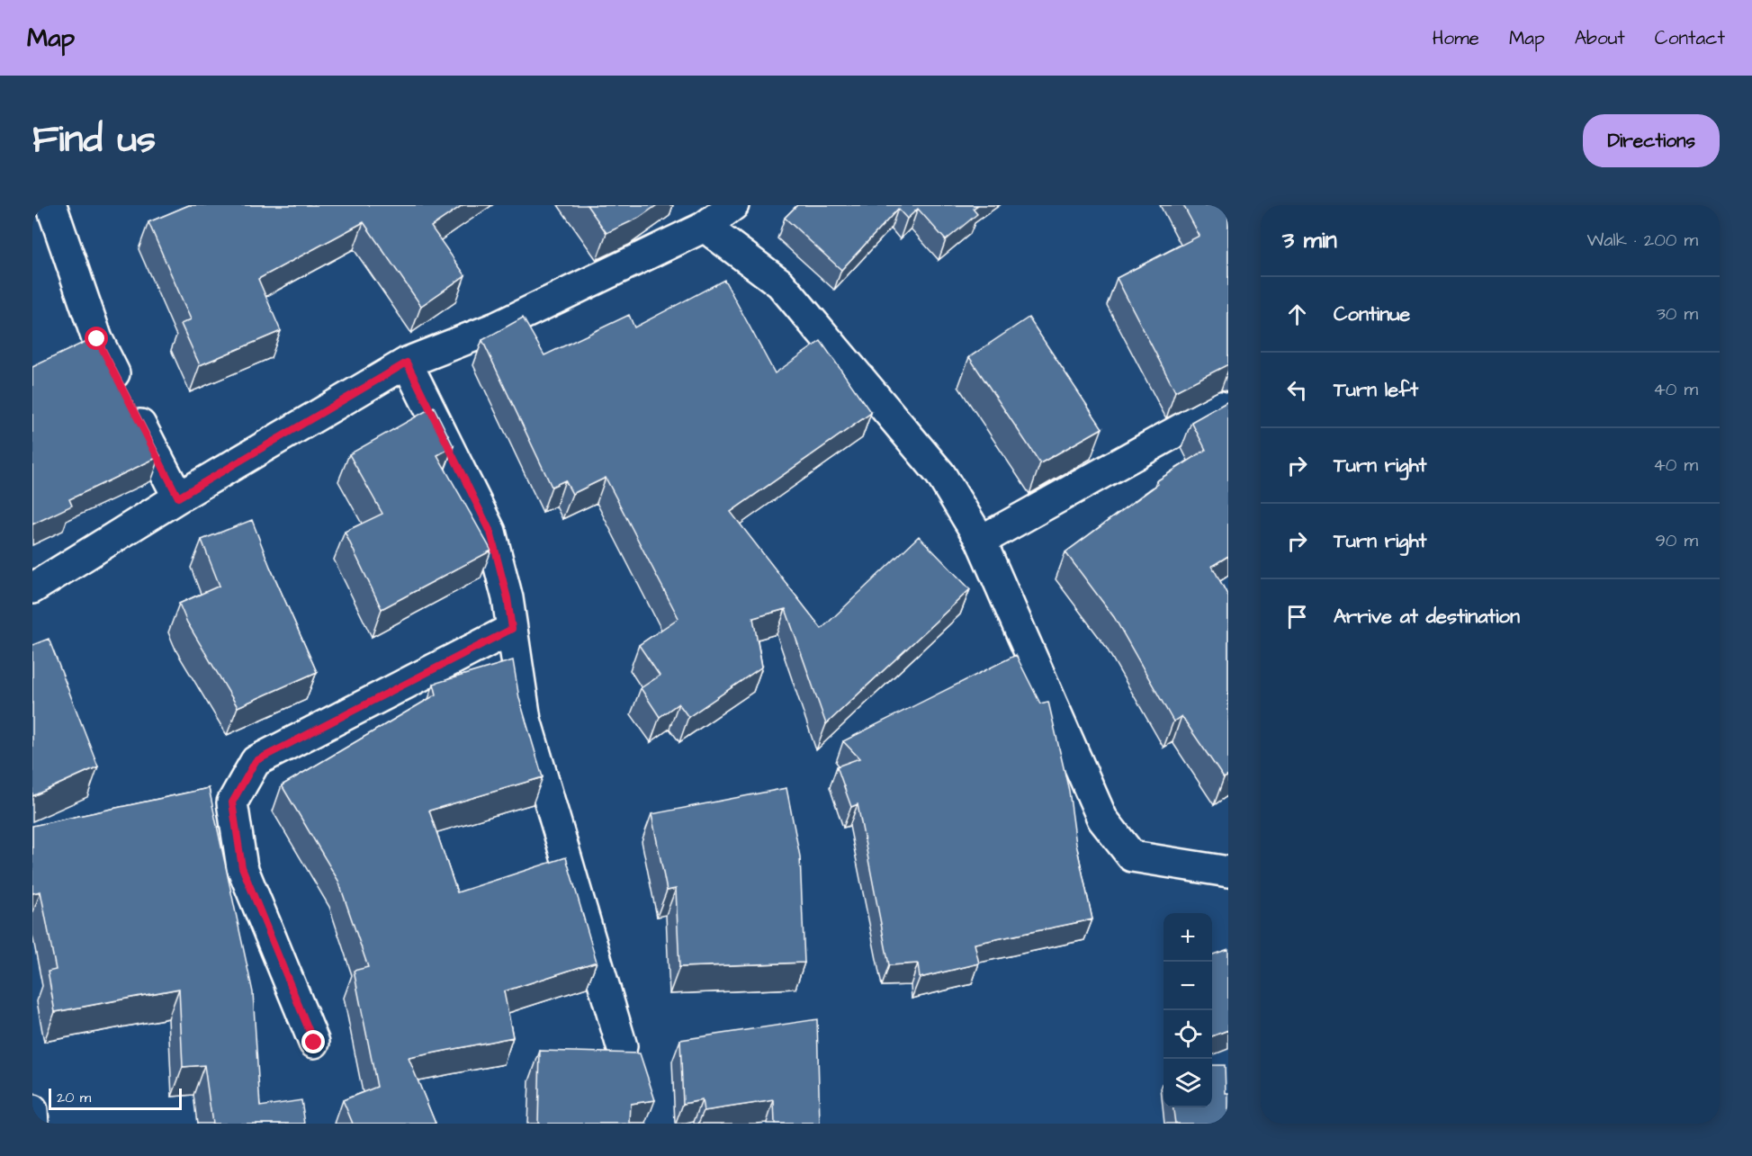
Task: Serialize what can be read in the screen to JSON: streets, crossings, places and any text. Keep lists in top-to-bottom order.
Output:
{
  "scale_bar": "20 m",
  "page": {
    "header": "Map",
    "nav": [
      "Home",
      "Map",
      "About",
      "Contact"
    ],
    "title": "Find us",
    "buttons": "Directions",
    "heading": ["3 min", "Walk · 200 m"],
    "list": [
      ["Continue", "30 m"],
      ["Turn left", "40 m"],
      ["Turn right", "40 m"],
      ["Turn right", "90 m"],
      "Arrive at destination"
    ],
    "map_buttons": ["+", "−"],
    "scale": "20 m"
  }
}
